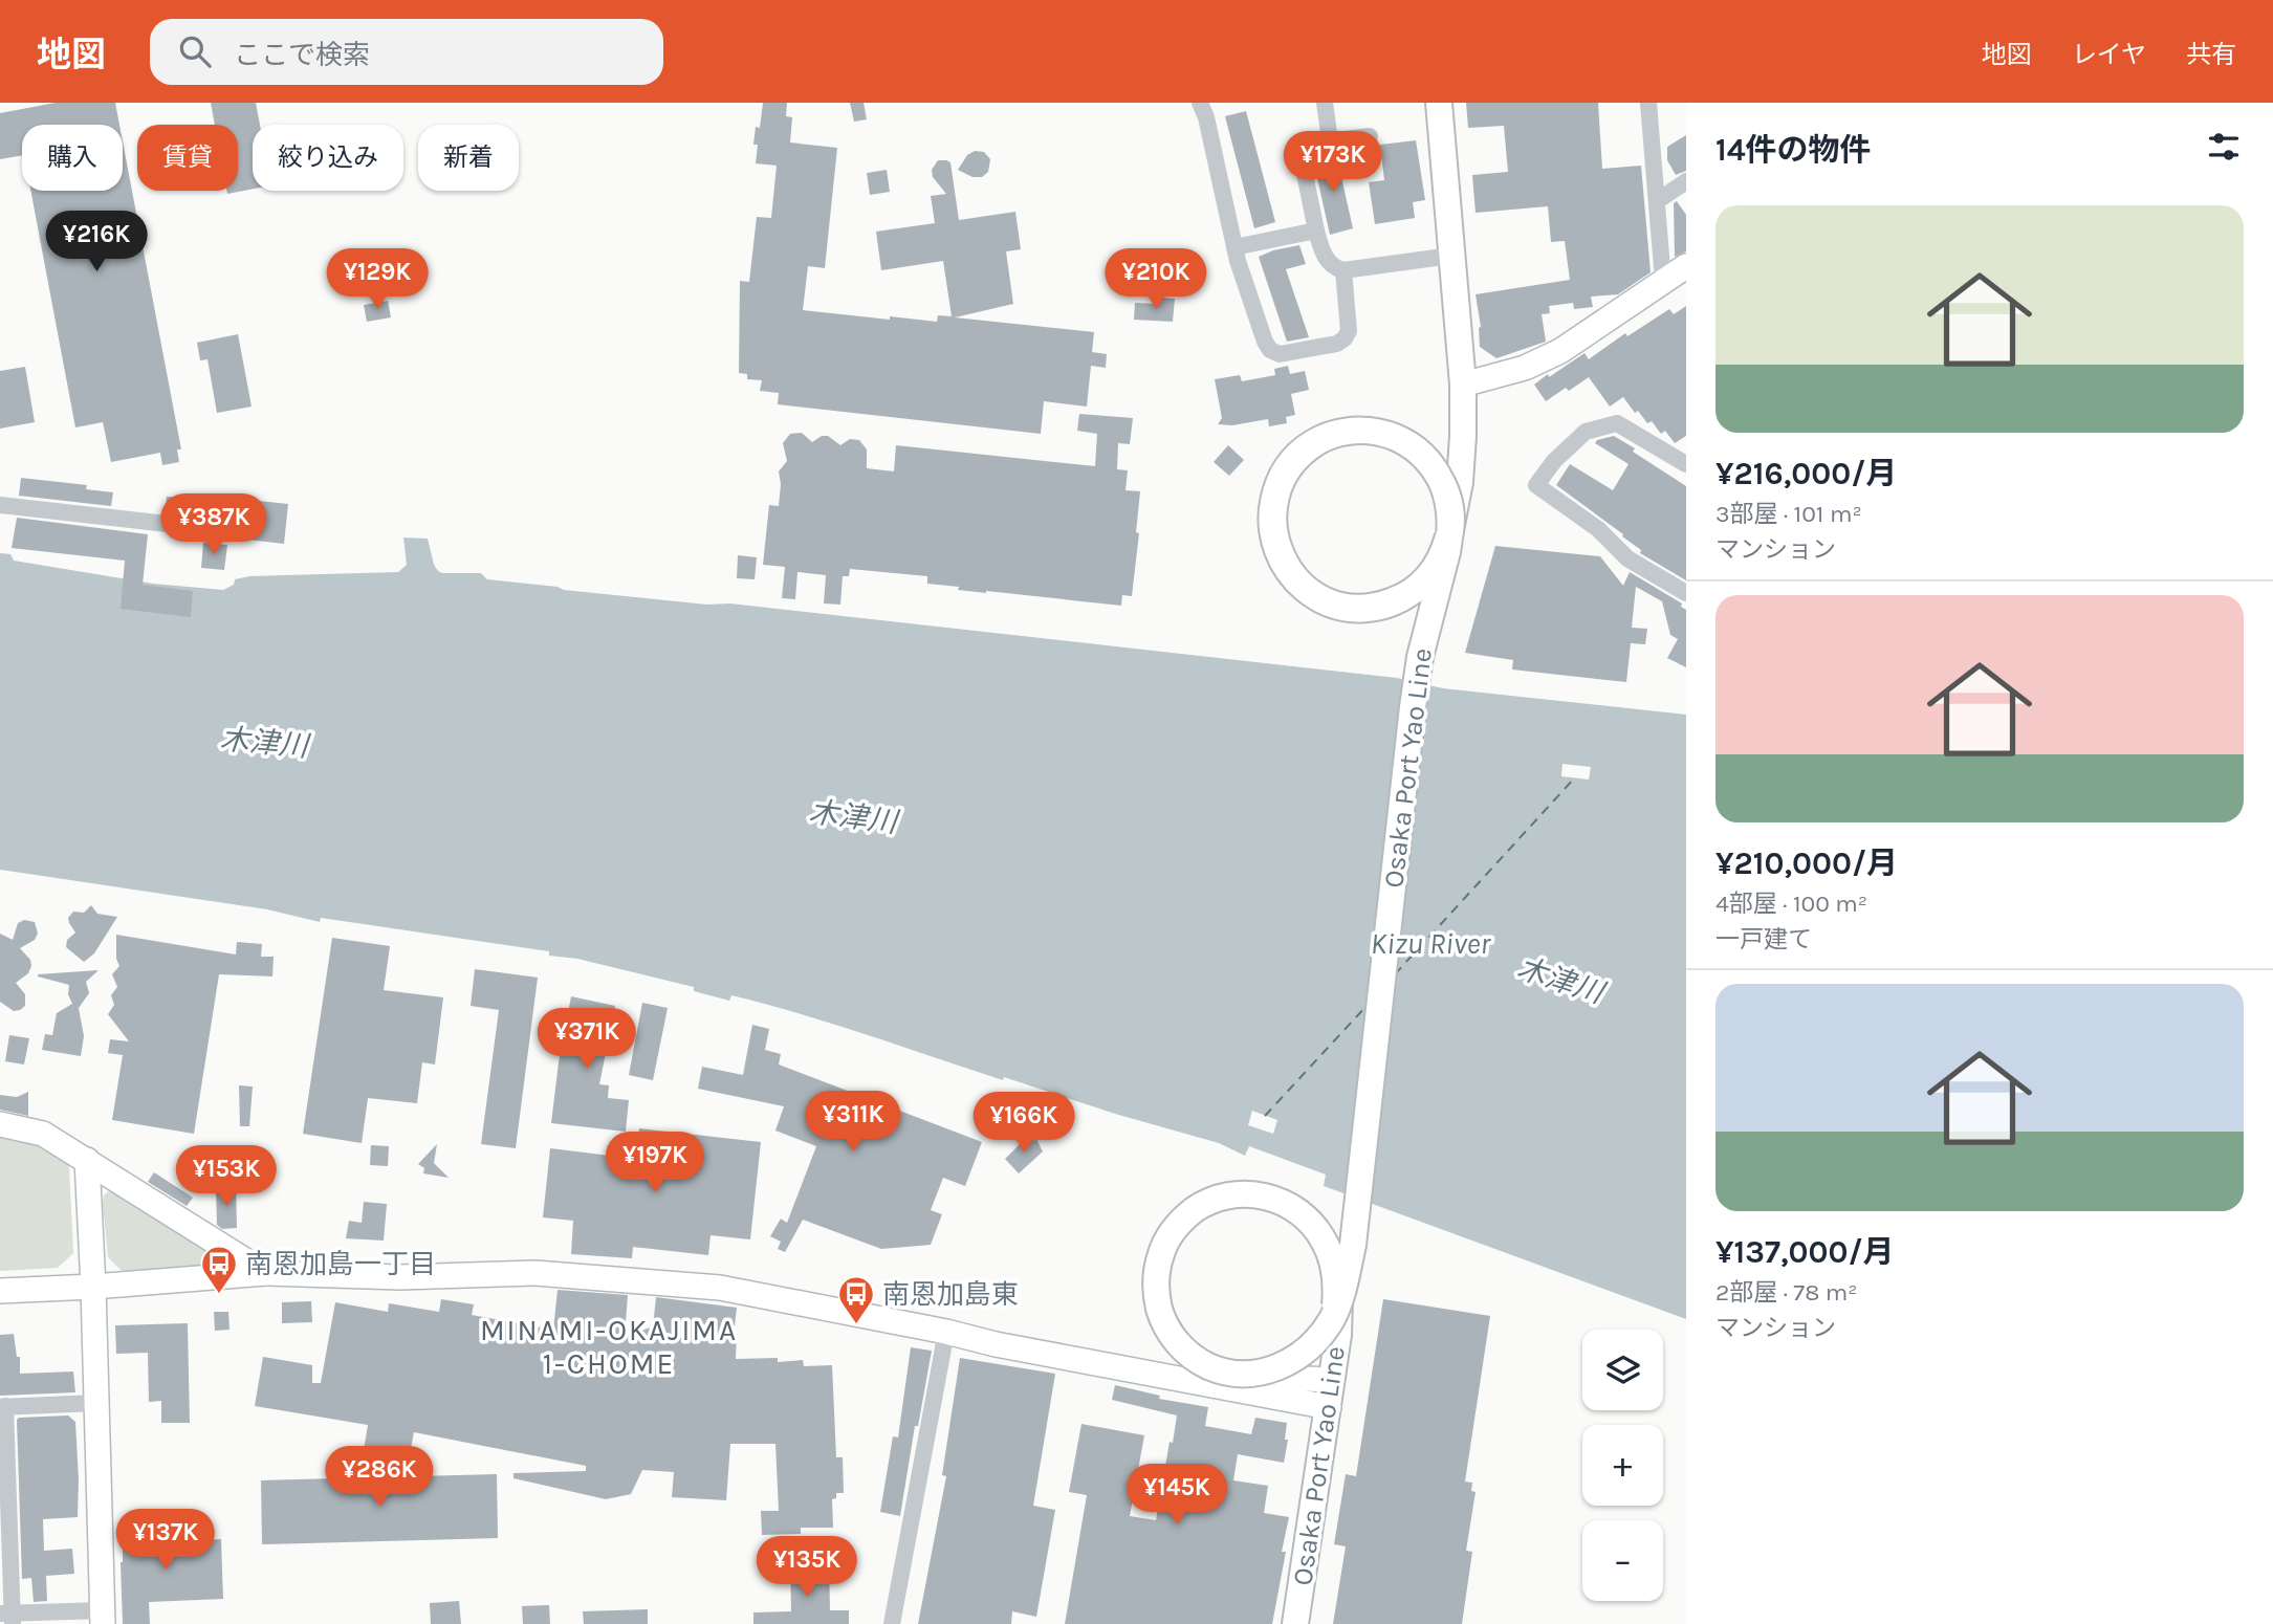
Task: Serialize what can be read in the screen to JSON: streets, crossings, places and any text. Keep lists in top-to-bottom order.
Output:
{
  "streets": {
    "main road": ["Osaka Port Yao Line"]
  },
  "districts": ["MINAMI-OKAJIMA 1-CHOME"],
  "water": ["木津川", "Kizu River"],
  "places": {
    "bus stop": ["南恩加島一丁目", "南恩加島東"]
  },
  "page": {
    "header": "地図",
    "search": "ここで検索",
    "nav": ["地図", "レイヤ", "共有"],
    "heading": "14件の物件",
    "chip": [
      "購入",
      "賃貸",
      "絞り込み",
      "新着"
    ],
    "price": [
      "¥173K",
      "¥216K",
      "¥129K",
      "¥210K",
      "¥387K",
      "¥371K",
      "¥311K",
      "¥166K",
      "¥197K",
      "¥153K",
      "¥286K",
      "¥145K",
      "¥137K",
      "¥135K"
    ],
    "list": [
      {
        "name": "¥216,000/月",
        "note": "3部屋 · 101 m² · マンション"
      },
      {
        "name": "¥210,000/月",
        "note": "4部屋 · 100 m² · 一戸建て"
      },
      {
        "name": "¥137,000/月",
        "note": "2部屋 · 78 m² · マンション"
      }
    ],
    "map_buttons": ["+", "−"]
  }
}
